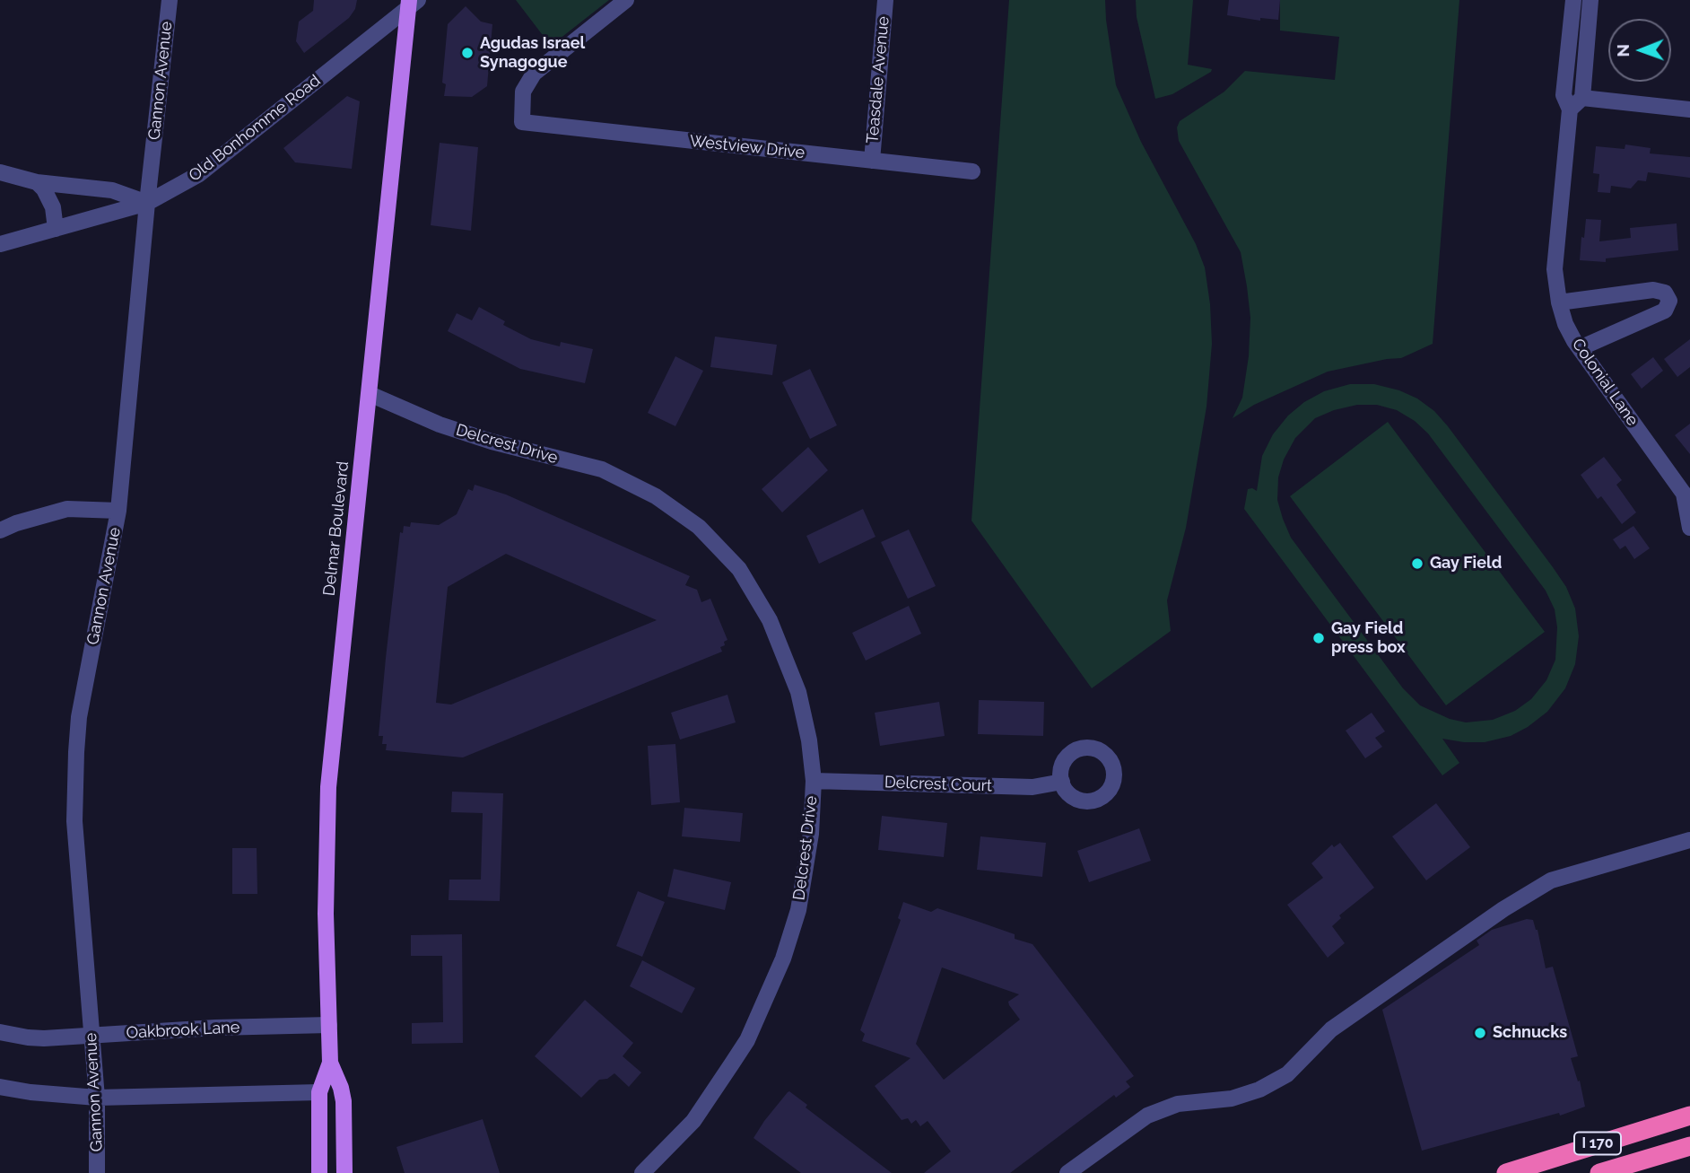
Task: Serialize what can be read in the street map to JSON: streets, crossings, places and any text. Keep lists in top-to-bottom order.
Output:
{
  "streets": {
    "highway": ["I 170"],
    "main road": ["Delmar Boulevard"],
    "street": [
      "Teasdale Avenue",
      "Gannon Avenue",
      "Old Bonhomme Road",
      "Westview Drive",
      "Colonial Lane",
      "Delcrest Drive",
      "Delcrest Court",
      "Oakbrook Lane"
    ]
  },
  "crossings": [
    ["Teasdale Avenue", "Westview Drive"],
    ["Gannon Avenue", "Old Bonhomme Road"],
    ["Gannon Avenue", "Oakbrook Lane"],
    ["Old Bonhomme Road", "Delmar Boulevard"],
    ["Delcrest Drive", "Delmar Boulevard"],
    ["Delcrest Drive", "Delcrest Court"],
    ["Delmar Boulevard", "Oakbrook Lane"]
  ],
  "places": [
    "Agudas Israel Synagogue",
    "Gay Field",
    "Gay Field press box",
    "Schnucks"
  ],
  "north": "left"
}
